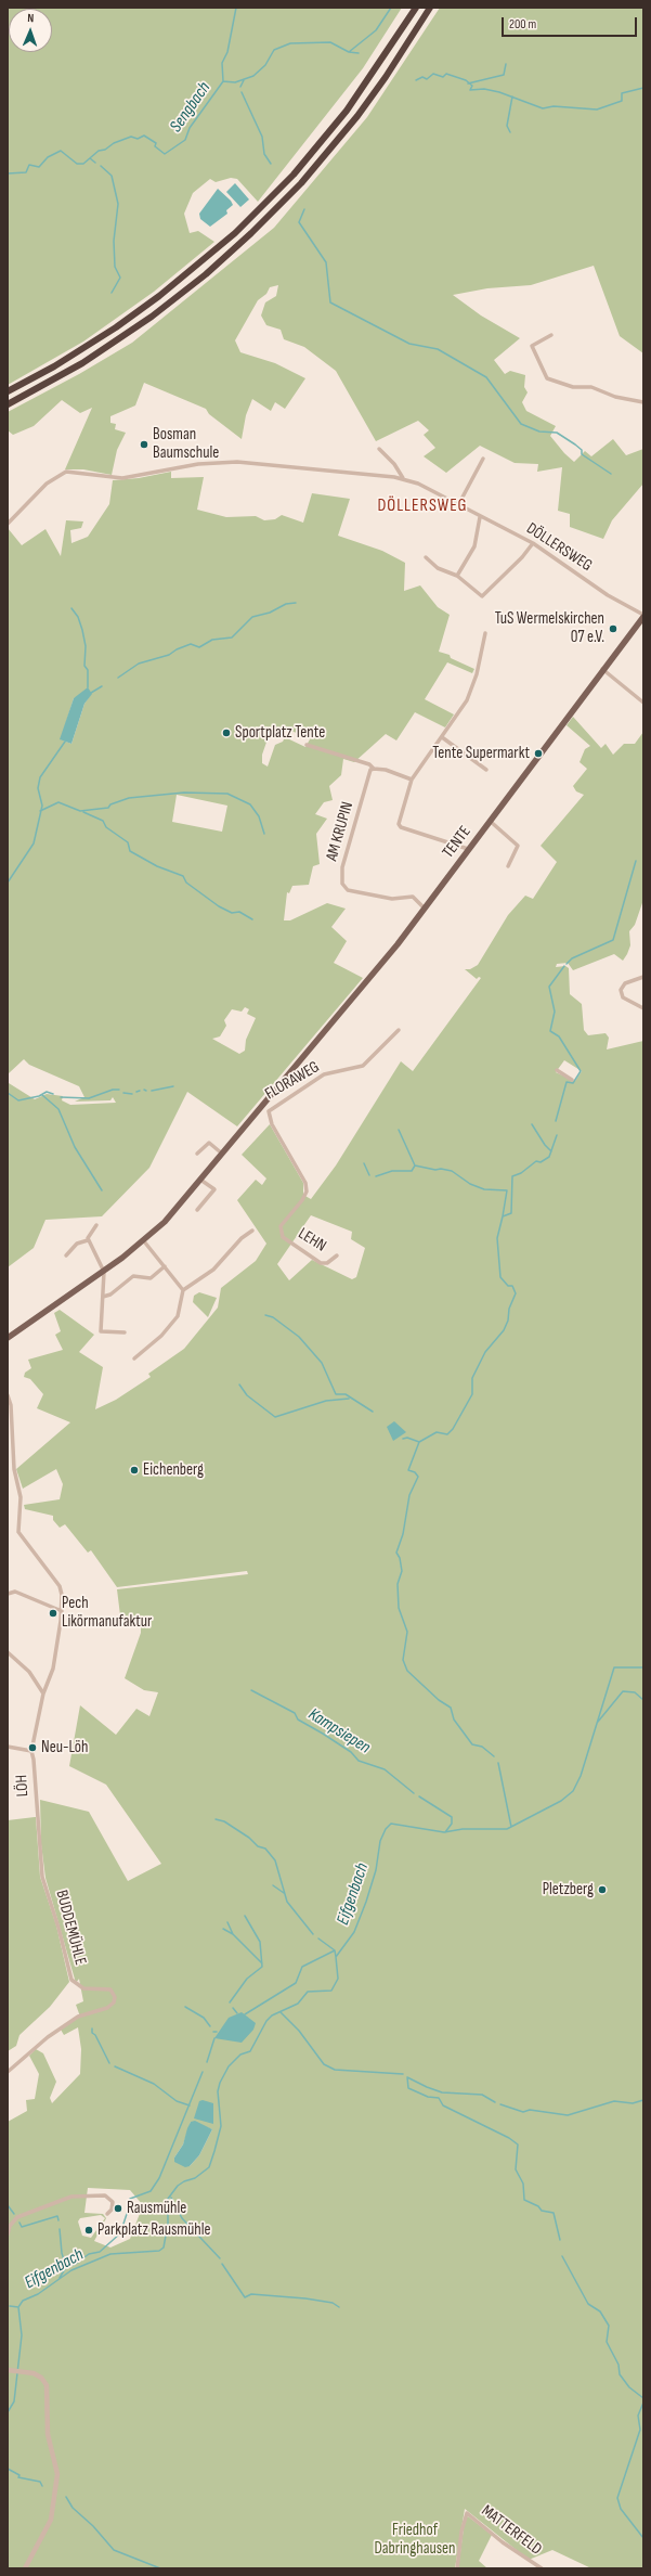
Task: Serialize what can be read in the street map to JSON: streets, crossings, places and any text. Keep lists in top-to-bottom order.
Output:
{
  "streets": {
    "main road": ["TENTE"],
    "street": [
      "DÖLLERSWEG",
      "AM KRUPIN",
      "FLORAWEG",
      "LEHN",
      "LÖH",
      "BUDDEMÜHLE",
      "MATTERFELD"
    ]
  },
  "crossings": [
    ["DÖLLERSWEG", "TENTE"],
    ["AM KRUPIN", "TENTE"],
    ["TENTE", "FLORAWEG"],
    ["FLORAWEG", "LEHN"],
    ["LÖH", "BUDDEMÜHLE"]
  ],
  "districts": ["DÖLLERSWEG"],
  "water": ["Sengbach", "Kampsiepen", "Eifgenbach"],
  "parks": ["Friedhof Dabringhausen"],
  "places": [
    "Bosman Baumschule",
    "TuS Wermelskirchen 07 e.V.",
    "Sportplatz Tente",
    "Tente Supermarkt",
    "Eichenberg",
    "Pech Likörmanufaktur",
    "Neu-Löh",
    "Pletzberg",
    "Rausmühle",
    "Parkplatz Rausmühle"
  ],
  "scale_bar": "200 m",
  "north": "top"
}
